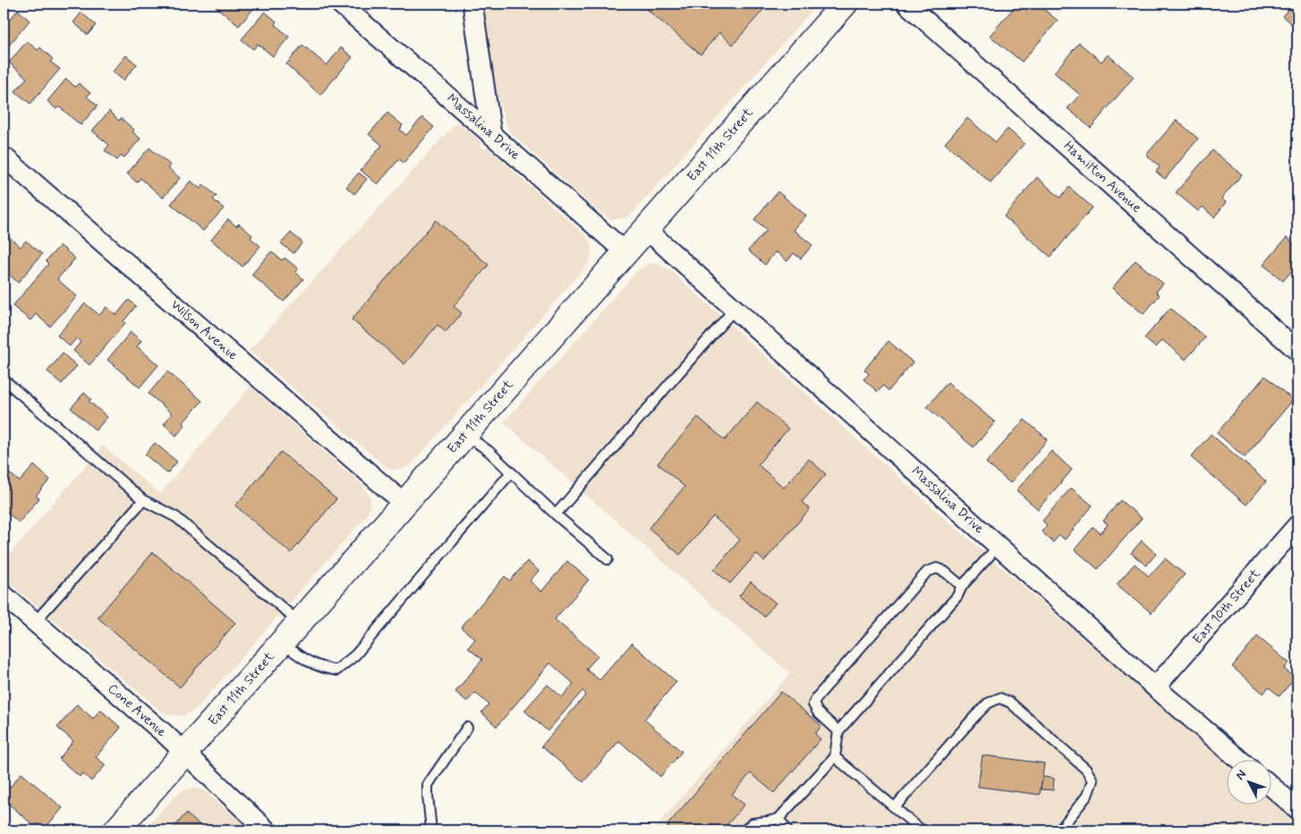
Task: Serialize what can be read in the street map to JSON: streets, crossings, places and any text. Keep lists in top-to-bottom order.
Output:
{
  "streets": {
    "main road": ["East 11th Street"],
    "street": [
      "Massalina Drive",
      "Hamilton Avenue",
      "Wilson Avenue",
      "East 10th Street",
      "Cone Avenue"
    ]
  },
  "crossings": [
    ["Massalina Drive", "East 11th Street"],
    ["Massalina Drive", "East 10th Street"],
    ["East 11th Street", "Wilson Avenue"],
    ["East 11th Street", "Cone Avenue"]
  ],
  "north": "top left"
}
